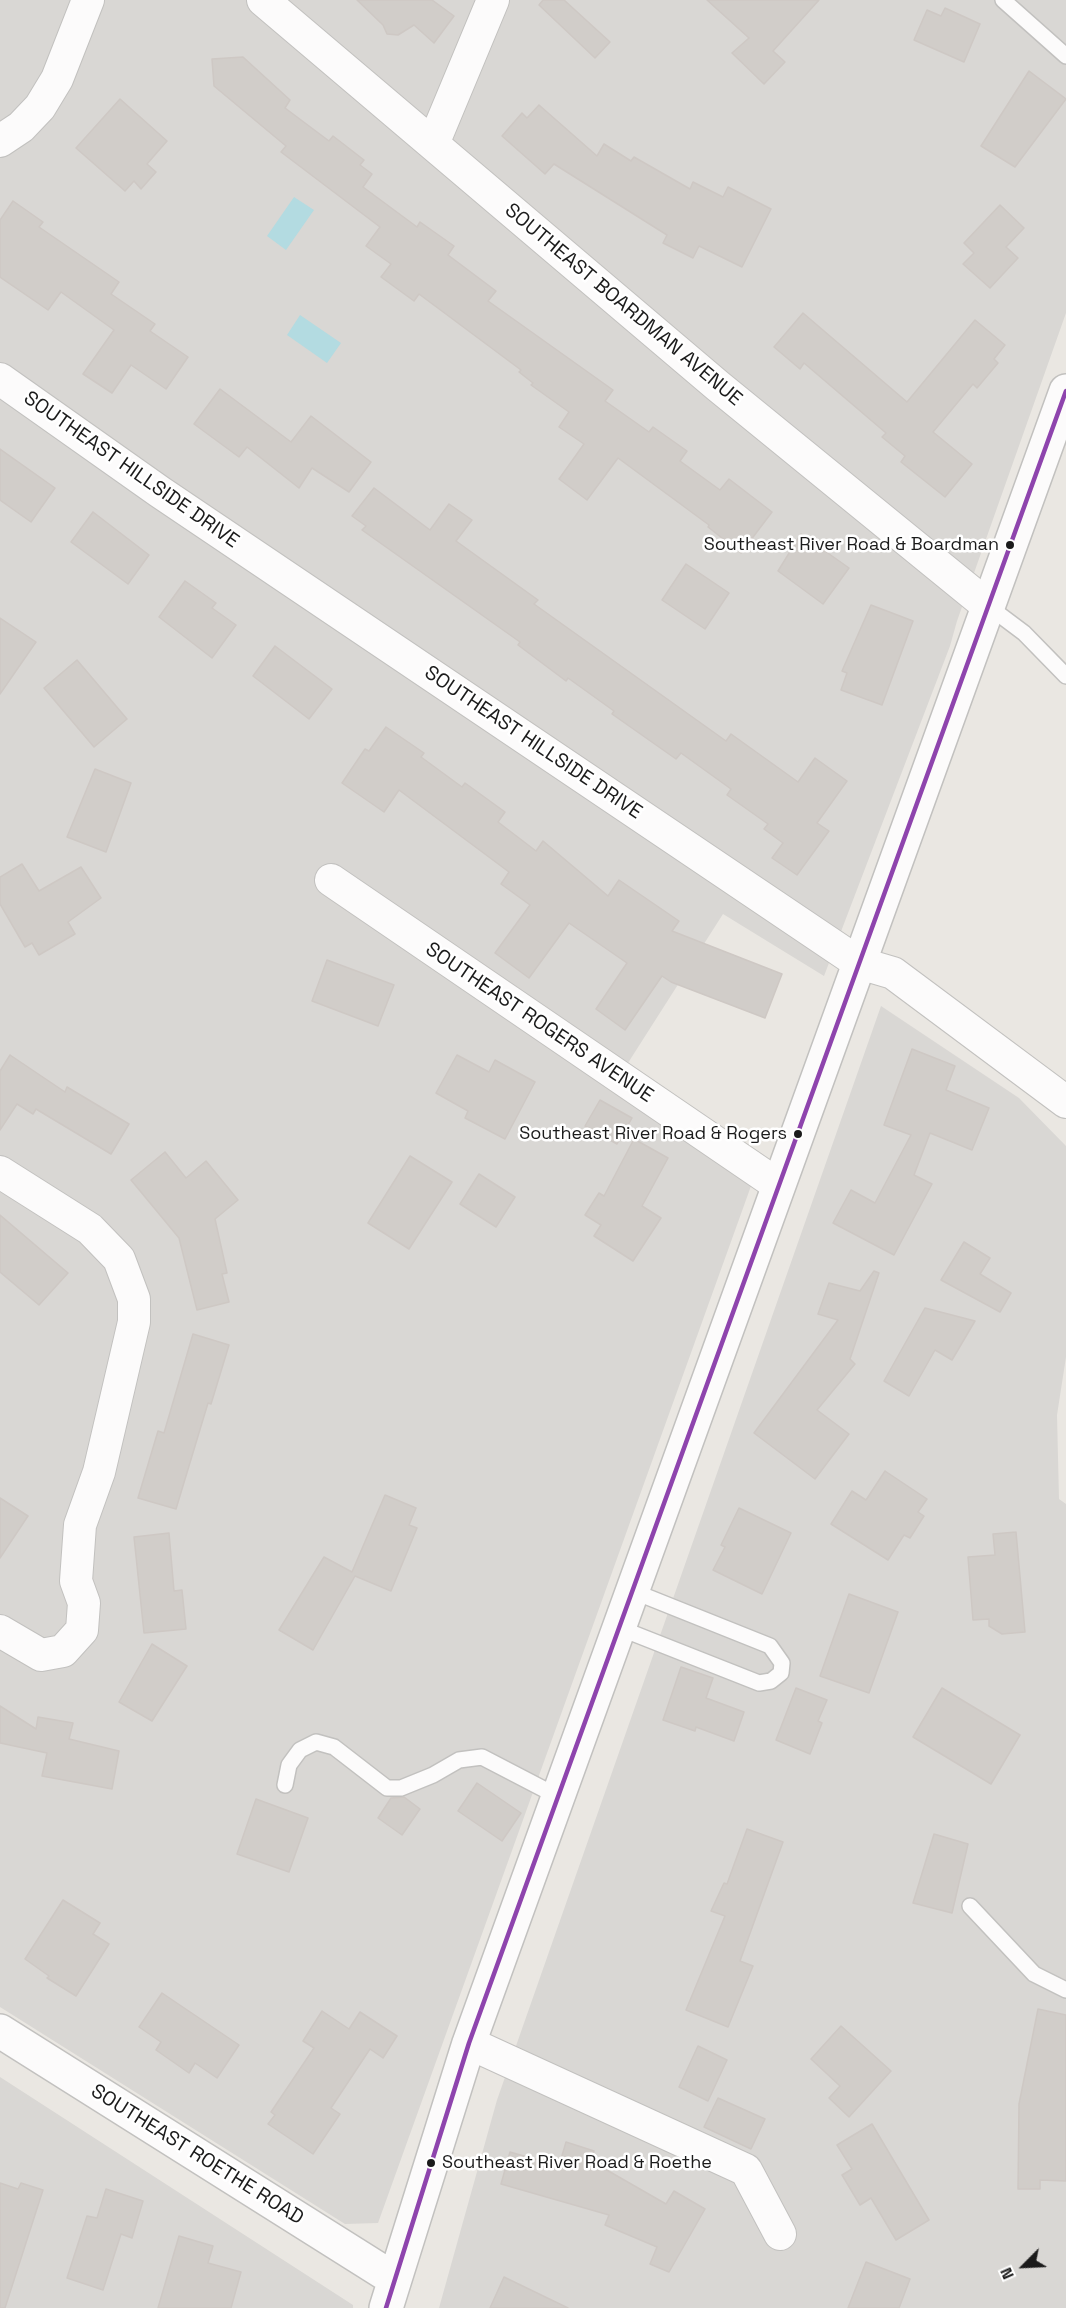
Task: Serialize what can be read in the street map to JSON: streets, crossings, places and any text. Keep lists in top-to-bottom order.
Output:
{
  "streets": {
    "street": [
      "SOUTHEAST BOARDMAN AVENUE",
      "SOUTHEAST HILLSIDE DRIVE",
      "SOUTHEAST ROGERS AVENUE",
      "SOUTHEAST ROETHE ROAD"
    ]
  },
  "places": ["Southeast River Road & Boardman", "Southeast River Road & Rogers", "Southeast River Road & Roethe"],
  "north": "bottom left"
}
